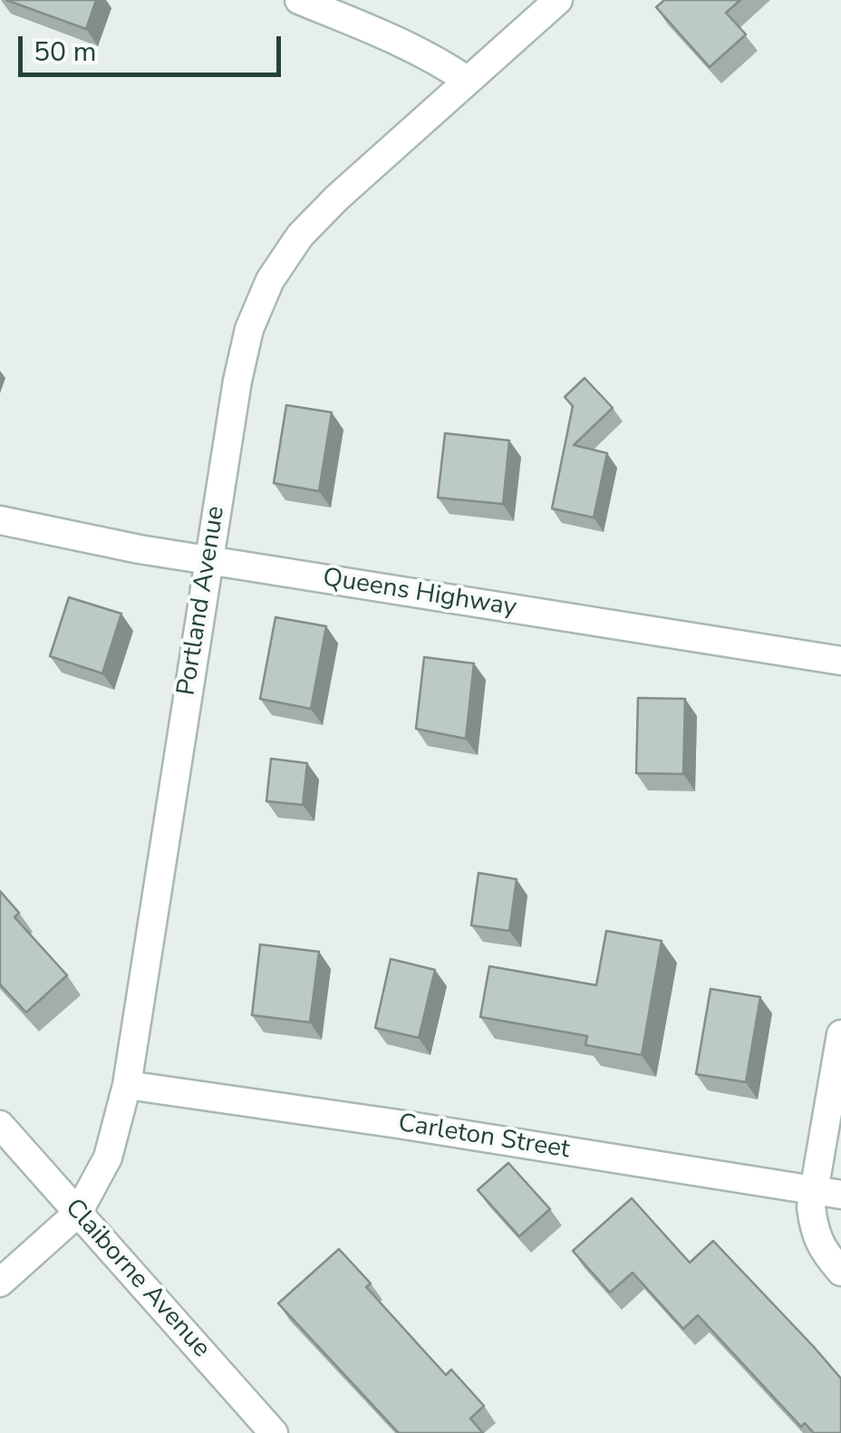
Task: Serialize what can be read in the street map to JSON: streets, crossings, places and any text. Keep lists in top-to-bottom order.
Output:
{
  "streets": {
    "street": [
      "Queens Highway",
      "Portland Avenue",
      "Carleton Street",
      "Claiborne Avenue"
    ]
  },
  "crossings": [
    ["Queens Highway", "Portland Avenue"],
    ["Portland Avenue", "Carleton Street"],
    ["Portland Avenue", "Claiborne Avenue"]
  ],
  "scale_bar": "50 m"
}
